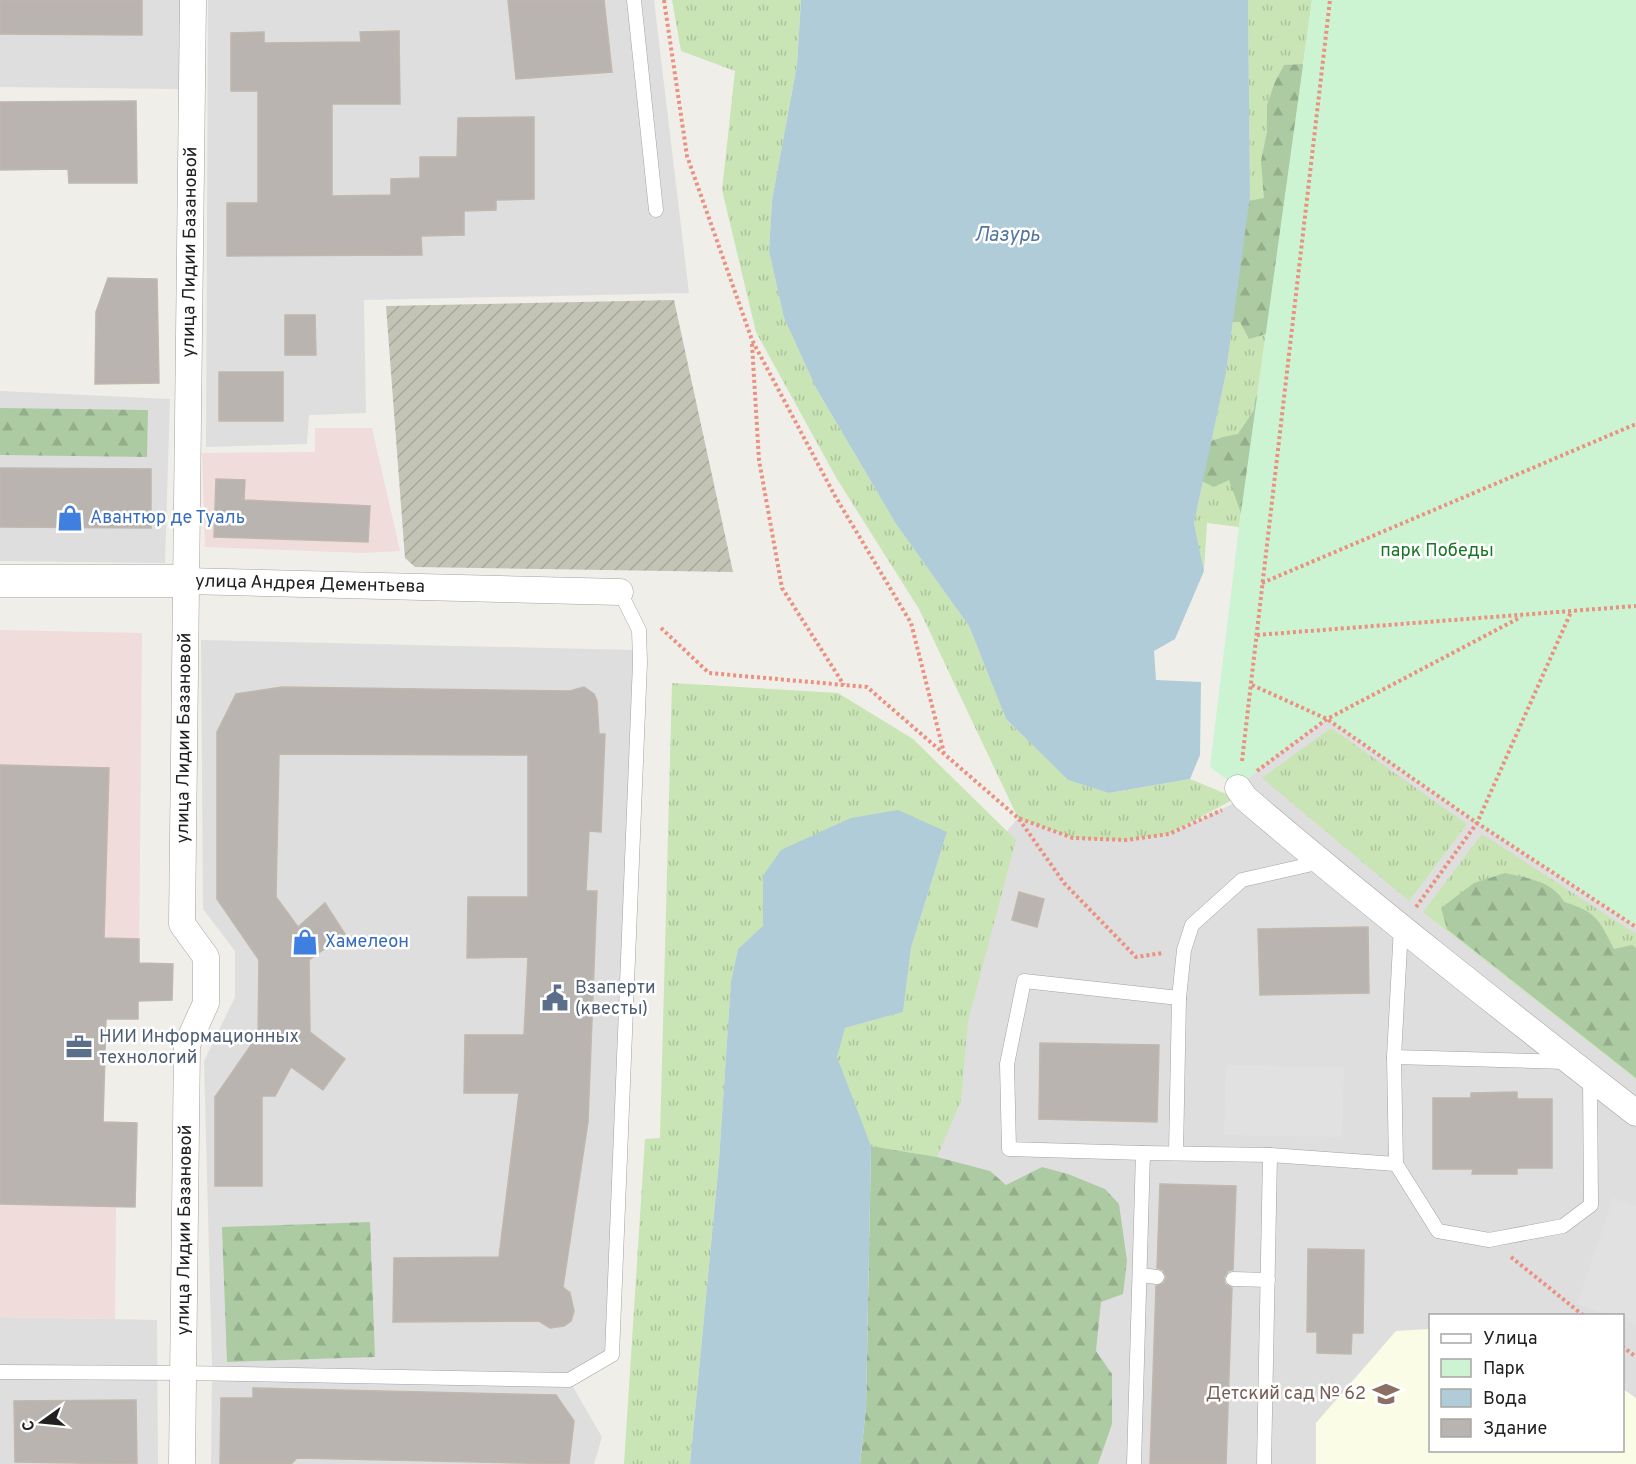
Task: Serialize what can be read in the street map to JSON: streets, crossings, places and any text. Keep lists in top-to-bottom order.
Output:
{
  "streets": {
    "street": ["улица Лидии Базановой", "улица Андрея Дементьева"]
  },
  "crossings": [
    ["улица Лидии Базановой", "улица Андрея Дементьева"]
  ],
  "water": ["Лазурь"],
  "parks": ["парк Победы"],
  "places": {
    "shop": ["Авантюр де Туаль", "Хамелеон"],
    "public building": ["Взаперти (квесты)"],
    "office": ["НИИ Информационных технологий"],
    "school or university": ["Детский сад № 62"]
  },
  "legend": [
    "Улица",
    "Парк",
    "Вода",
    "Здание"
  ],
  "north": "left"
}
